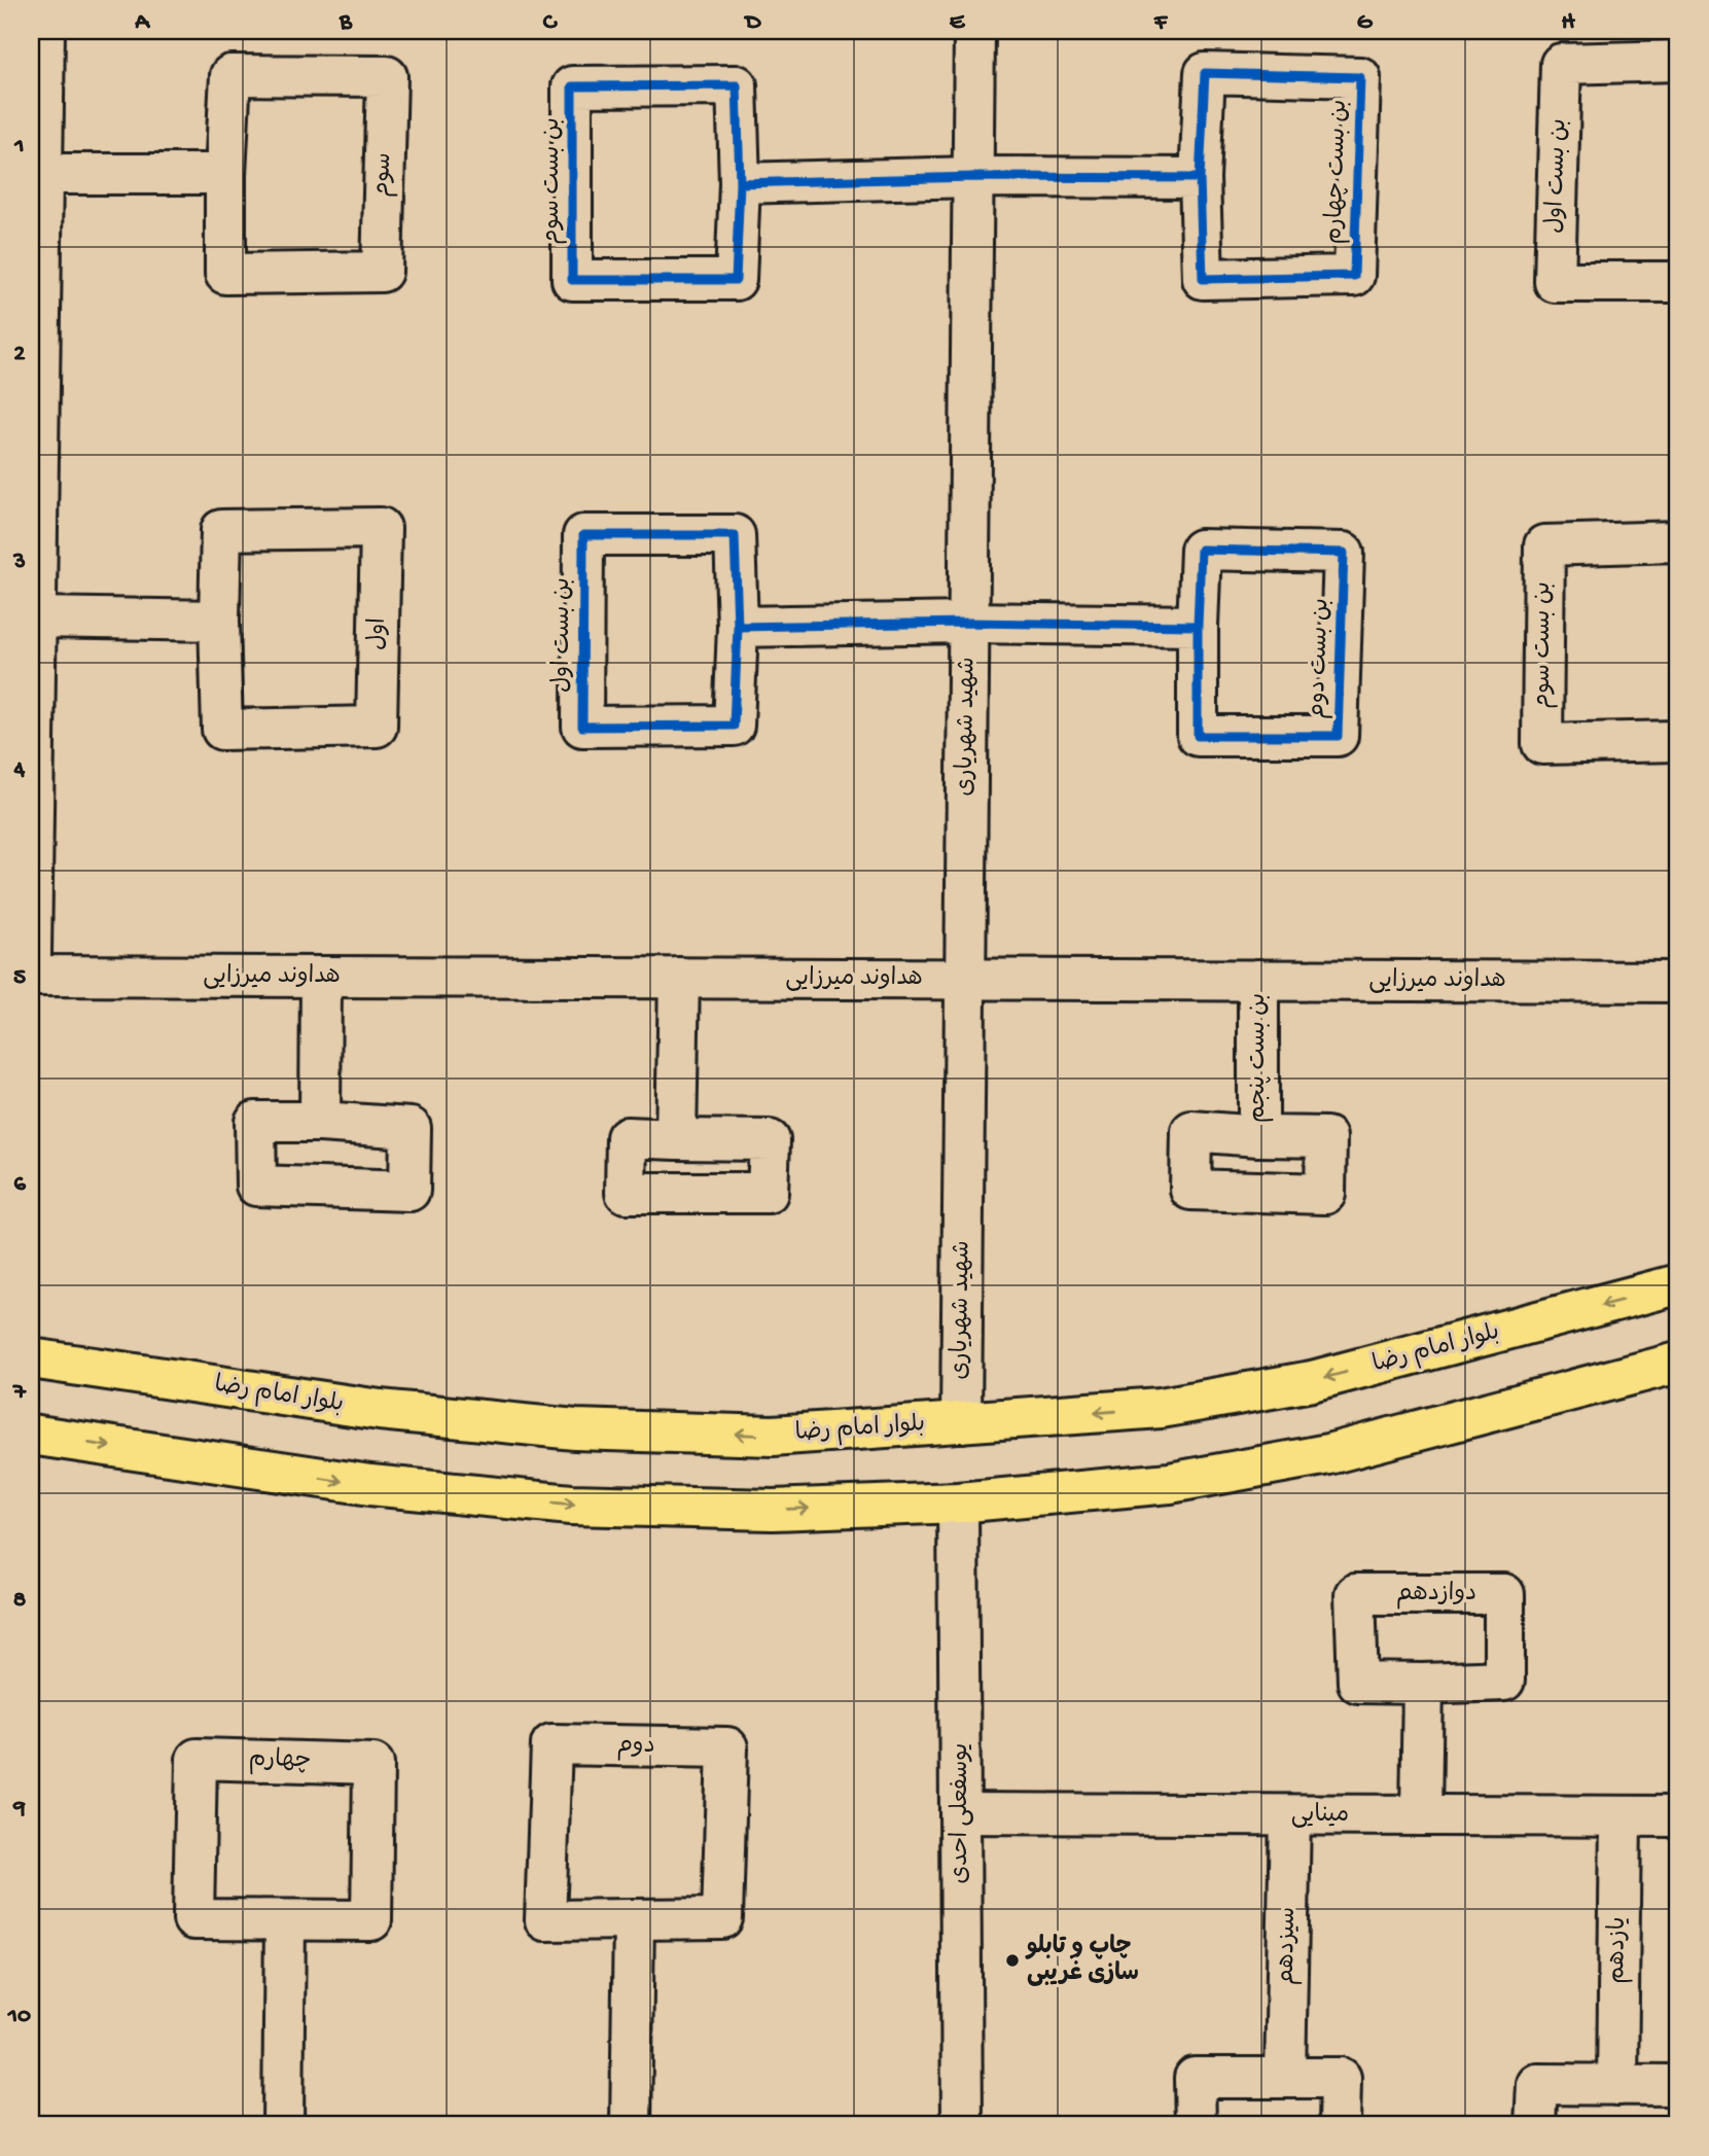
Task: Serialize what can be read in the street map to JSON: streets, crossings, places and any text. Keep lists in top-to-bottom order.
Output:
{
  "streets": {
    "main road": ["بلوار امام رضا"],
    "street": [
      "بن بست چهارم",
      "سوم",
      "بن بست اول",
      "بن بست سوم",
      "اول",
      "بن بست دوم",
      "شهید شهریاری",
      "هداوند میرزایی",
      "بن بست پنجم",
      "دوم",
      "چهارم",
      "یوسفعلی احدی",
      "مینایی",
      "سیزدهم",
      "یازدهم"
    ]
  },
  "crossings": [
    ["شهید شهریاری", "هداوند میرزایی"],
    ["شهید شهریاری", "بلوار امام رضا"],
    ["هداوند میرزایی", "بن بست پنجم"],
    ["یوسفعلی احدی", "مینایی"],
    ["مینایی", "سیزدهم"],
    ["مینایی", "یازدهم"]
  ],
  "places": ["چاپ و تابلو سازی غریبی"],
  "grid": {
    "columns": [
      "A",
      "B",
      "C",
      "D",
      "E",
      "F",
      "G",
      "H"
    ],
    "rows": [
      "1",
      "2",
      "3",
      "4",
      "5",
      "6",
      "7",
      "8",
      "9",
      "10"
    ]
  }
}
